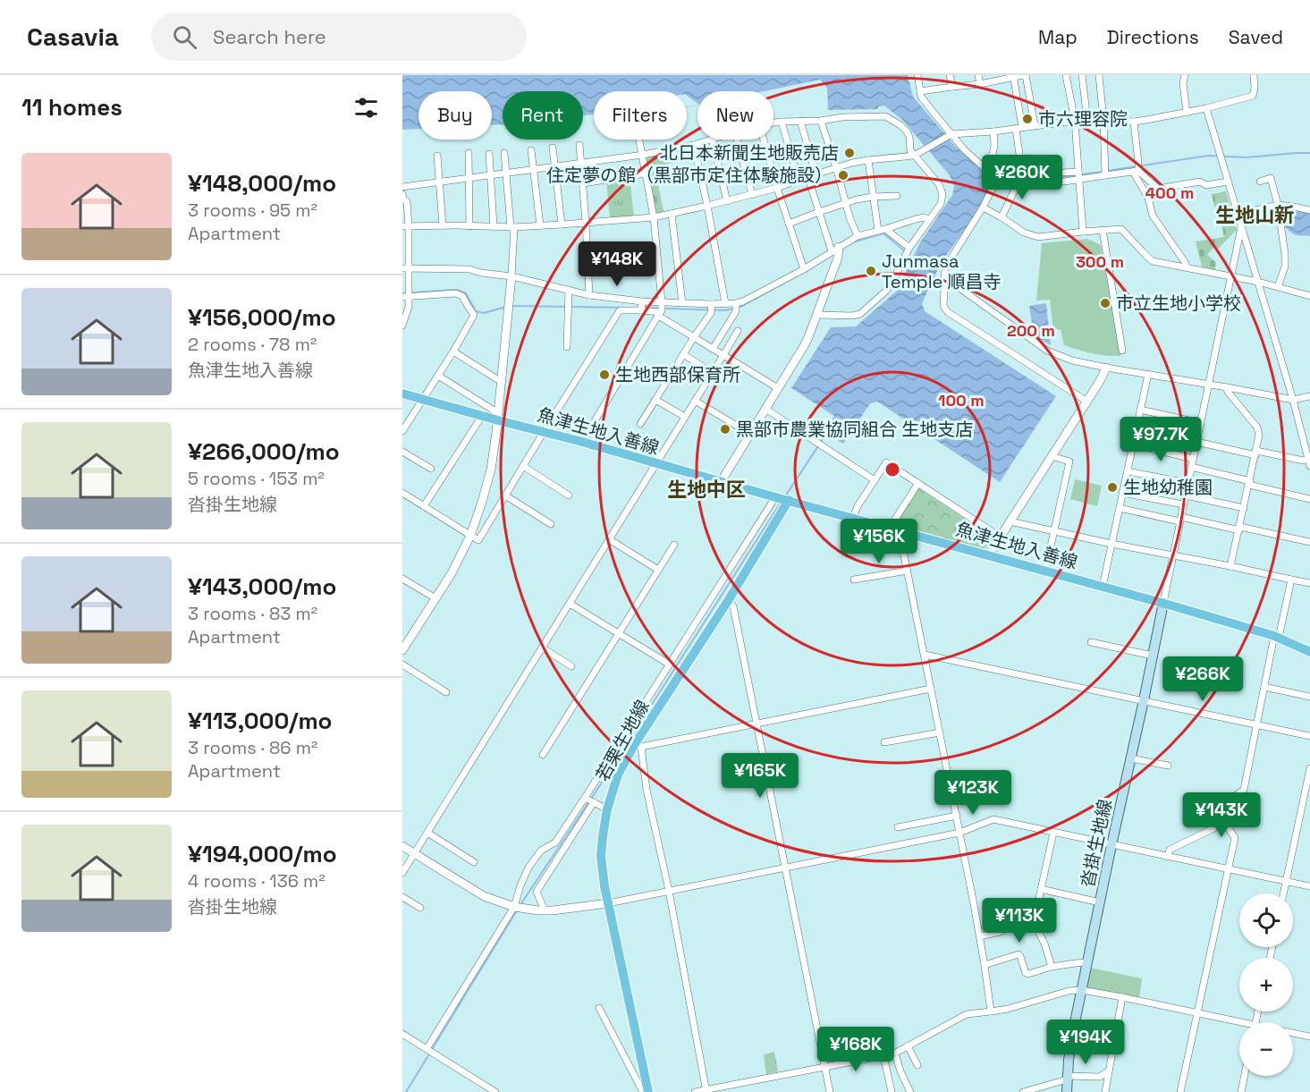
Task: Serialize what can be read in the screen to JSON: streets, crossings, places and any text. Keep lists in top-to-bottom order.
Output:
{
  "streets": {
    "main road": ["魚津生地入善線", "若栗生地線", "沓掛生地線"]
  },
  "crossings": [
    ["魚津生地入善線", "若栗生地線"],
    ["魚津生地入善線", "沓掛生地線"]
  ],
  "districts": ["生地山新", "生地中区"],
  "places": [
    "市六理容院",
    "北日本新聞生地販売店",
    "住定夢の館（黒部市定住体験施設）",
    "Junmasa Temple 順昌寺",
    "市立生地小学校",
    "生地西部保育所",
    "黒部市農業協同組合 生地支店",
    "生地幼稚園"
  ],
  "page": {
    "header": "Casavia",
    "search": "Search here",
    "nav": ["Map", "Directions", "Saved"],
    "heading": "11 homes",
    "chip": [
      "Buy",
      "Rent",
      "Filters",
      "New"
    ],
    "list": [
      {
        "name": "¥148,000/mo",
        "note": "3 rooms · 95 m² · Apartment"
      },
      {
        "name": "¥156,000/mo",
        "note": "2 rooms · 78 m² · 魚津生地入善線"
      },
      {
        "name": "¥266,000/mo",
        "note": "5 rooms · 153 m² · 沓掛生地線"
      },
      {
        "name": "¥143,000/mo",
        "note": "3 rooms · 83 m² · Apartment"
      },
      {
        "name": "¥113,000/mo",
        "note": "3 rooms · 86 m² · Apartment"
      },
      {
        "name": "¥194,000/mo",
        "note": "4 rooms · 136 m² · 沓掛生地線"
      }
    ],
    "price": [
      "¥260K",
      "¥148K",
      "¥97.7K",
      "¥156K",
      "¥266K",
      "¥165K",
      "¥123K",
      "¥143K",
      "¥113K",
      "¥194K",
      "¥168K"
    ],
    "map_buttons": ["+", "−"]
  },
  "rings": [
    "400 m",
    "300 m",
    "200 m",
    "100 m"
  ]
}
